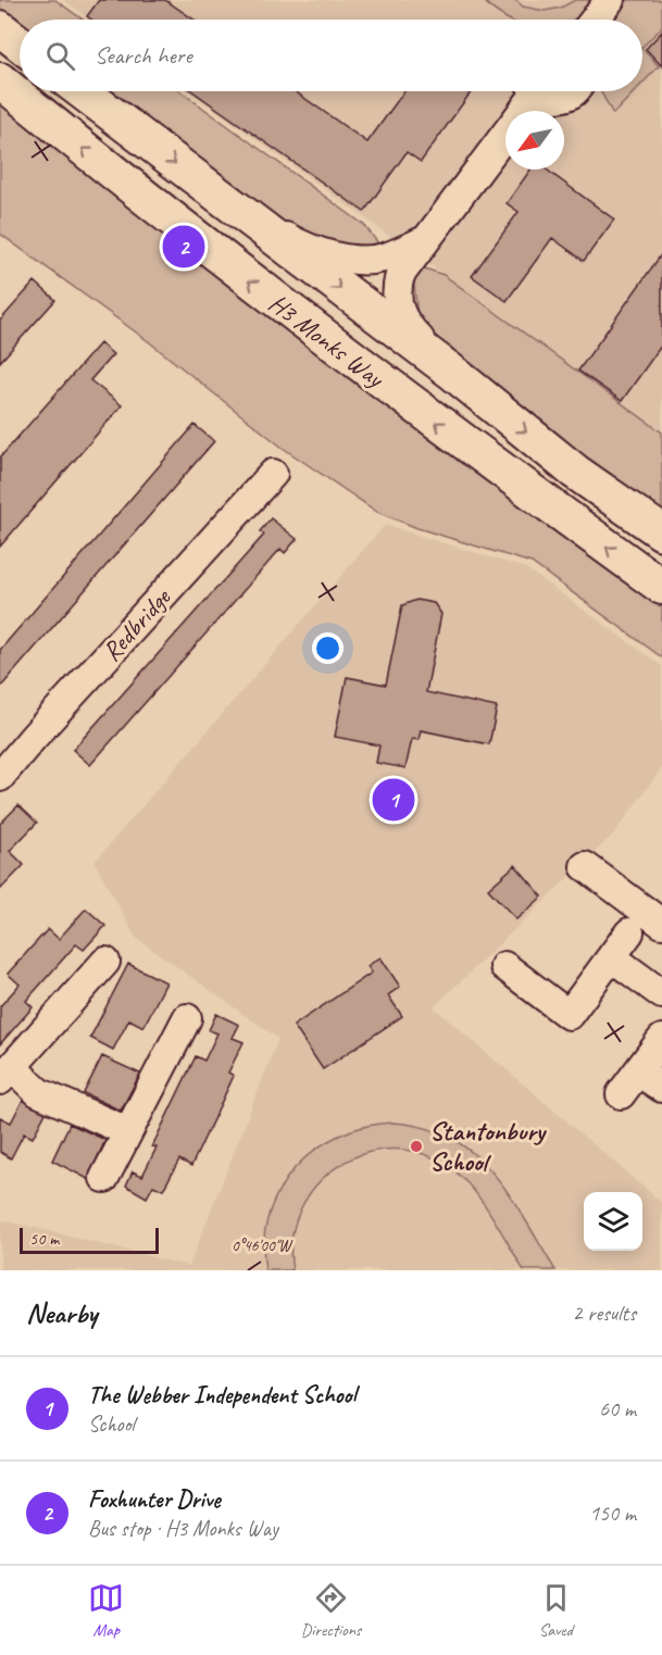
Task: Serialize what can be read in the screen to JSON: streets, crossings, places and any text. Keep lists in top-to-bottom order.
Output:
{
  "streets": {
    "main road": ["H3 Monks Way"],
    "street": ["Redbridge"]
  },
  "places": ["Stantonbury School"],
  "scale_bar": "50 m",
  "north": "bottom left",
  "page": {
    "search": "Search here",
    "pins": ["2", "1"],
    "scale": "50 m",
    "heading": ["Nearby", "2 results"],
    "list": [
      {
        "mark": "1",
        "name": "The Webber Independent School",
        "note": "School",
        "value": "60 m"
      },
      {
        "mark": "2",
        "name": "Foxhunter Drive",
        "note": "Bus stop · H3 Monks Way",
        "value": "150 m"
      }
    ],
    "nav": ["Map", "Directions", "Saved"]
  },
  "coordinates": ["0°46'00\"W"]
}
